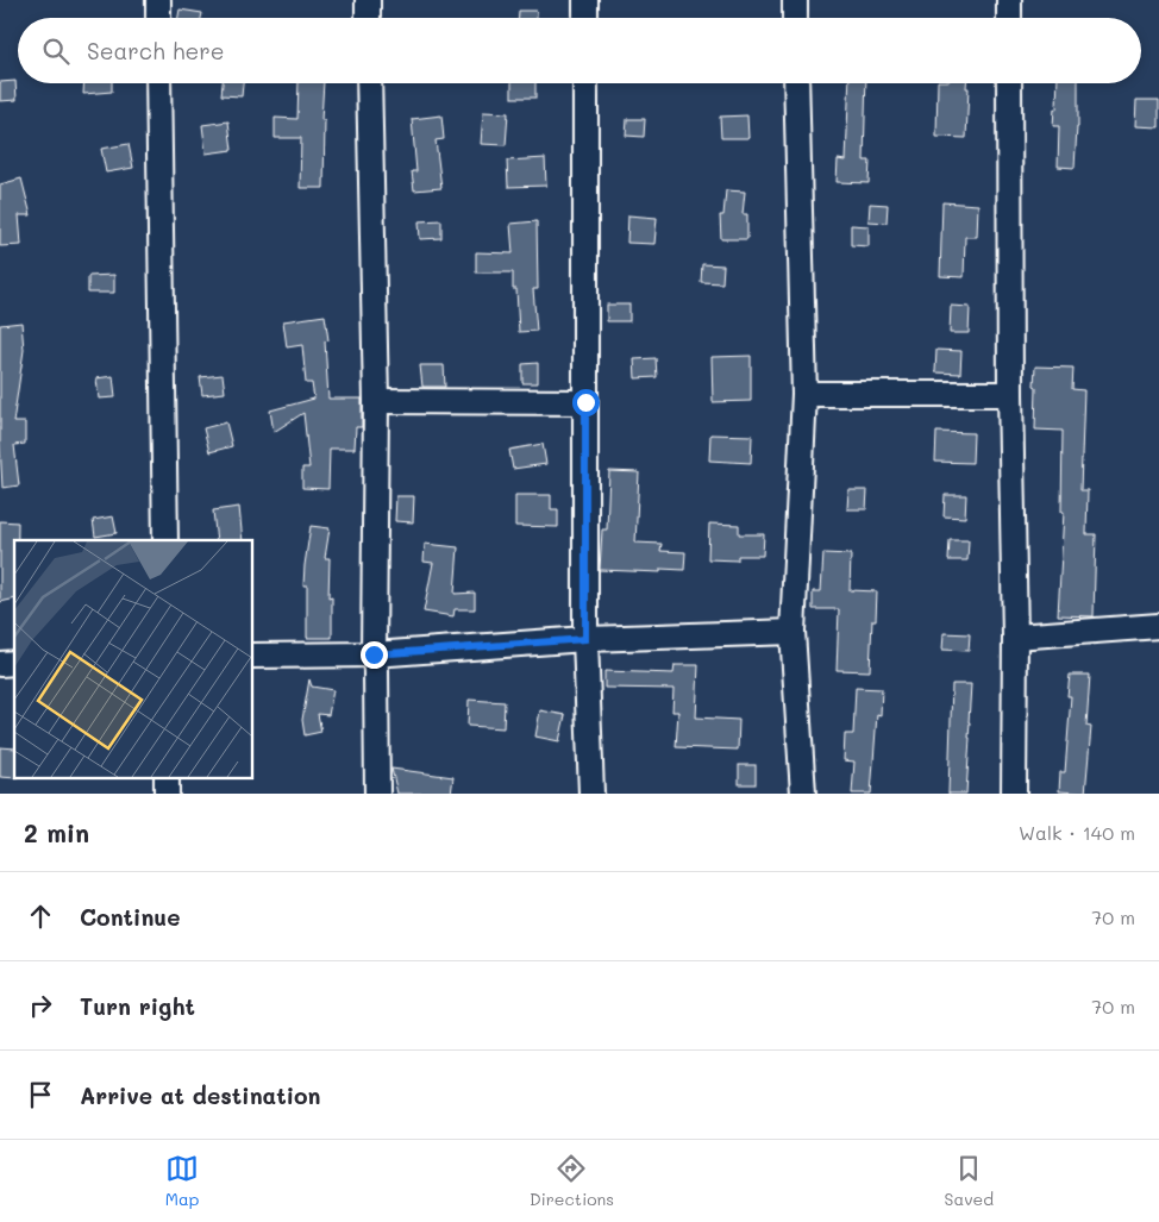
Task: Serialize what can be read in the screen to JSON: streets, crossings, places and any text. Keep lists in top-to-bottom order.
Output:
{
  "page": {
    "search": "Search here",
    "heading": ["2 min", "Walk · 140 m"],
    "list": [
      ["Continue", "70 m"],
      ["Turn right", "70 m"],
      "Arrive at destination"
    ],
    "nav": ["Map", "Directions", "Saved"]
  }
}
